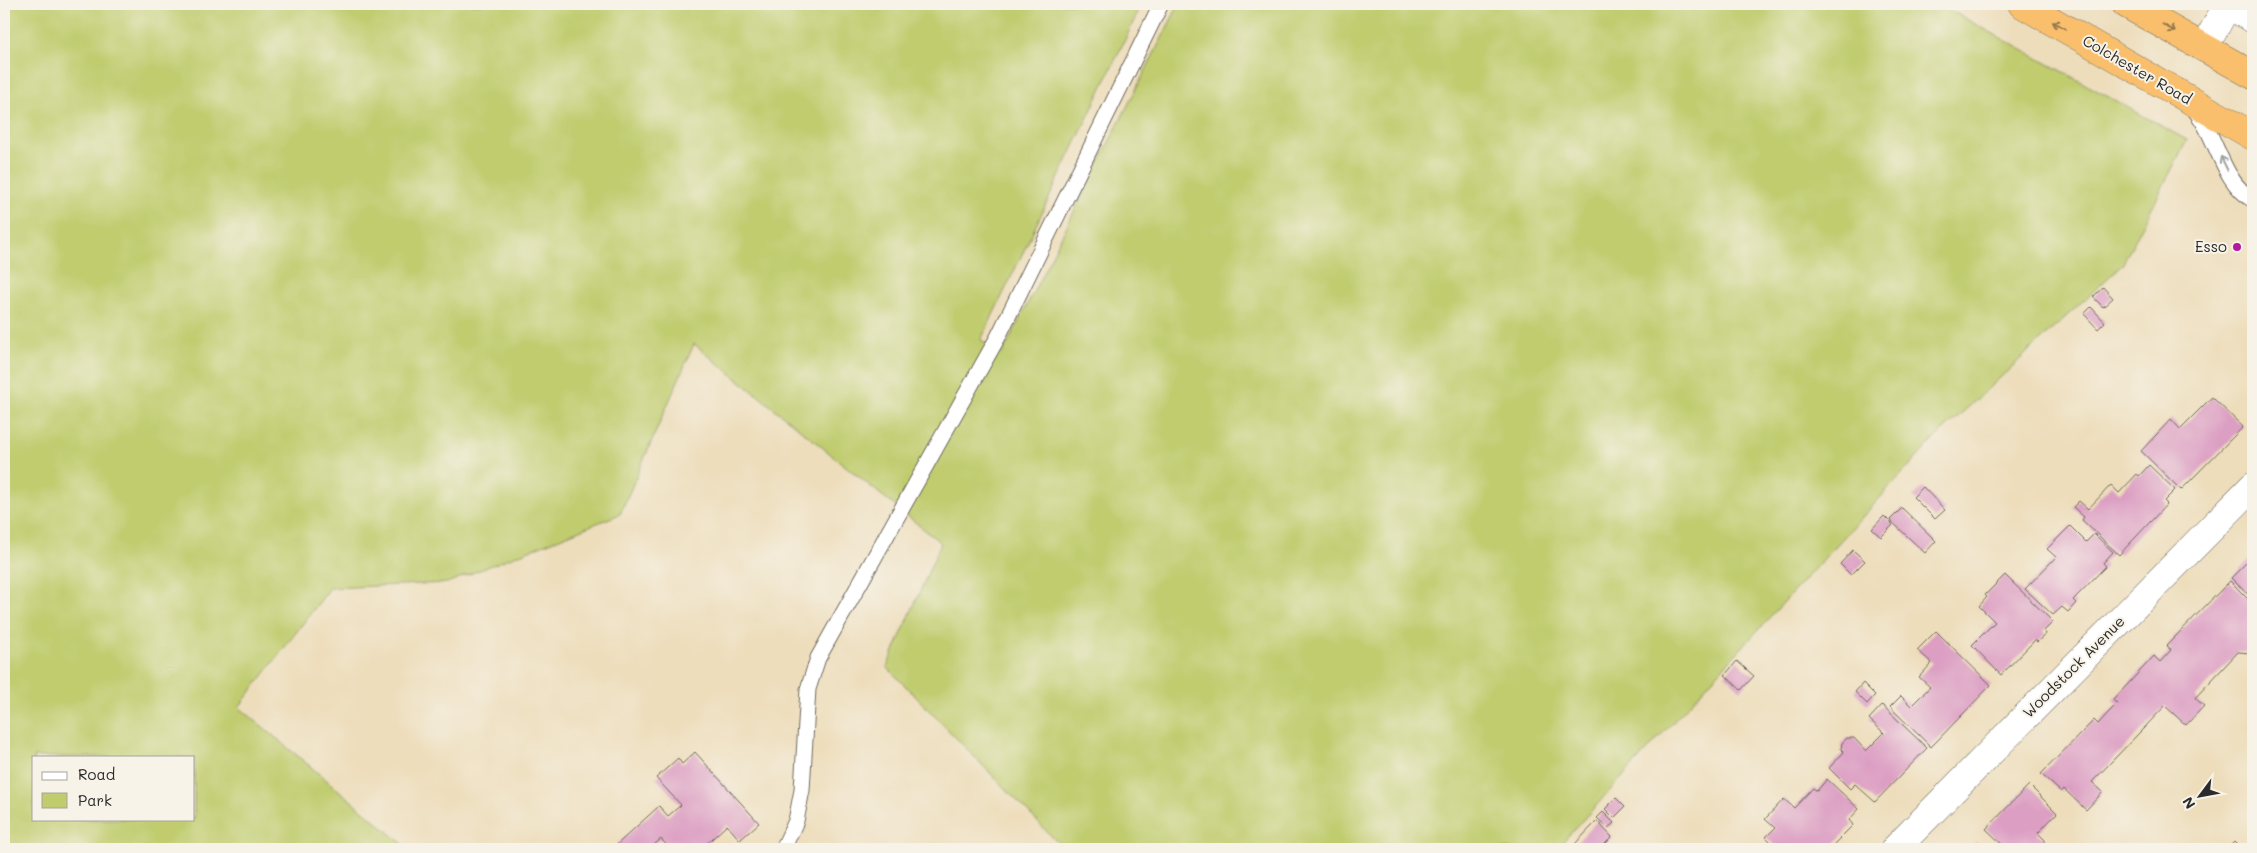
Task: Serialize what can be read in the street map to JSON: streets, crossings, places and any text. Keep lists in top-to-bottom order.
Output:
{
  "streets": {
    "highway": ["Colchester Road"],
    "street": ["Woodstock Avenue"]
  },
  "places": ["Esso"],
  "legend": ["Road", "Park"],
  "north": "bottom left"
}
